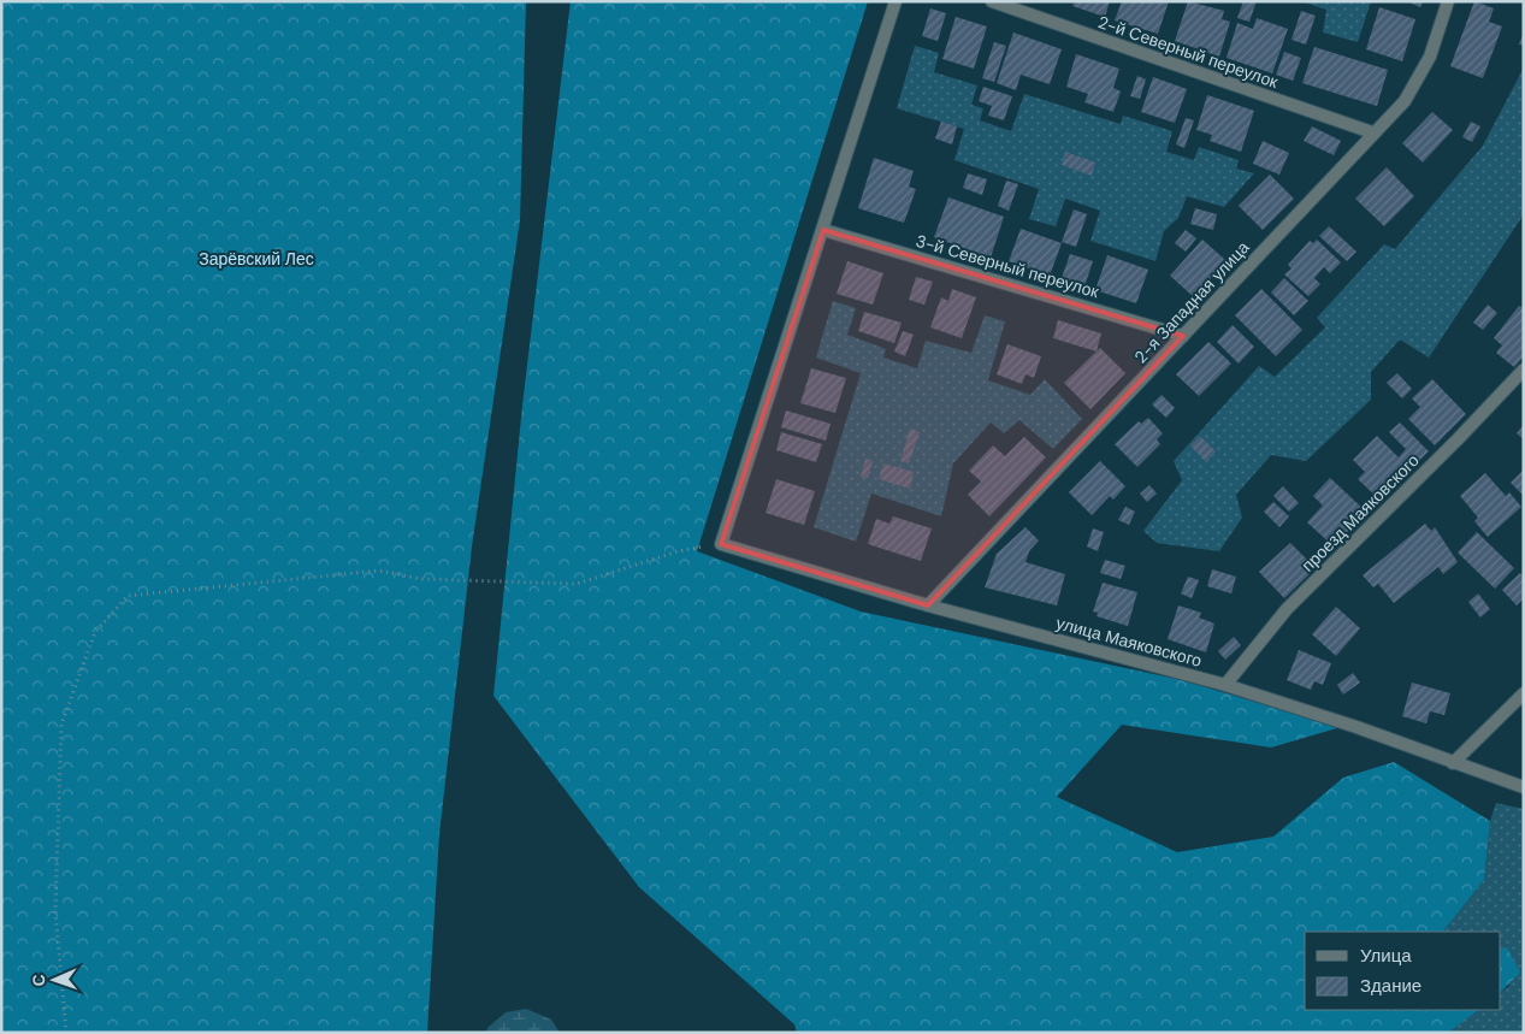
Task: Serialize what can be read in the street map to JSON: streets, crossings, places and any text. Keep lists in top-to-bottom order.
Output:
{
  "streets": {
    "street": [
      "2-й Северный переулок",
      "3-й Северный переулок",
      "2-я Западная улица",
      "проезд Маяковского",
      "улица Маяковского"
    ]
  },
  "crossings": [
    ["2-й Северный переулок", "2-я Западная улица"],
    ["3-й Северный переулок", "2-я Западная улица"],
    ["2-я Западная улица", "улица Маяковского"],
    ["проезд Маяковского", "улица Маяковского"]
  ],
  "parks": ["Зарёвский Лес"],
  "legend": ["Улица", "Здание"],
  "north": "left"
}
